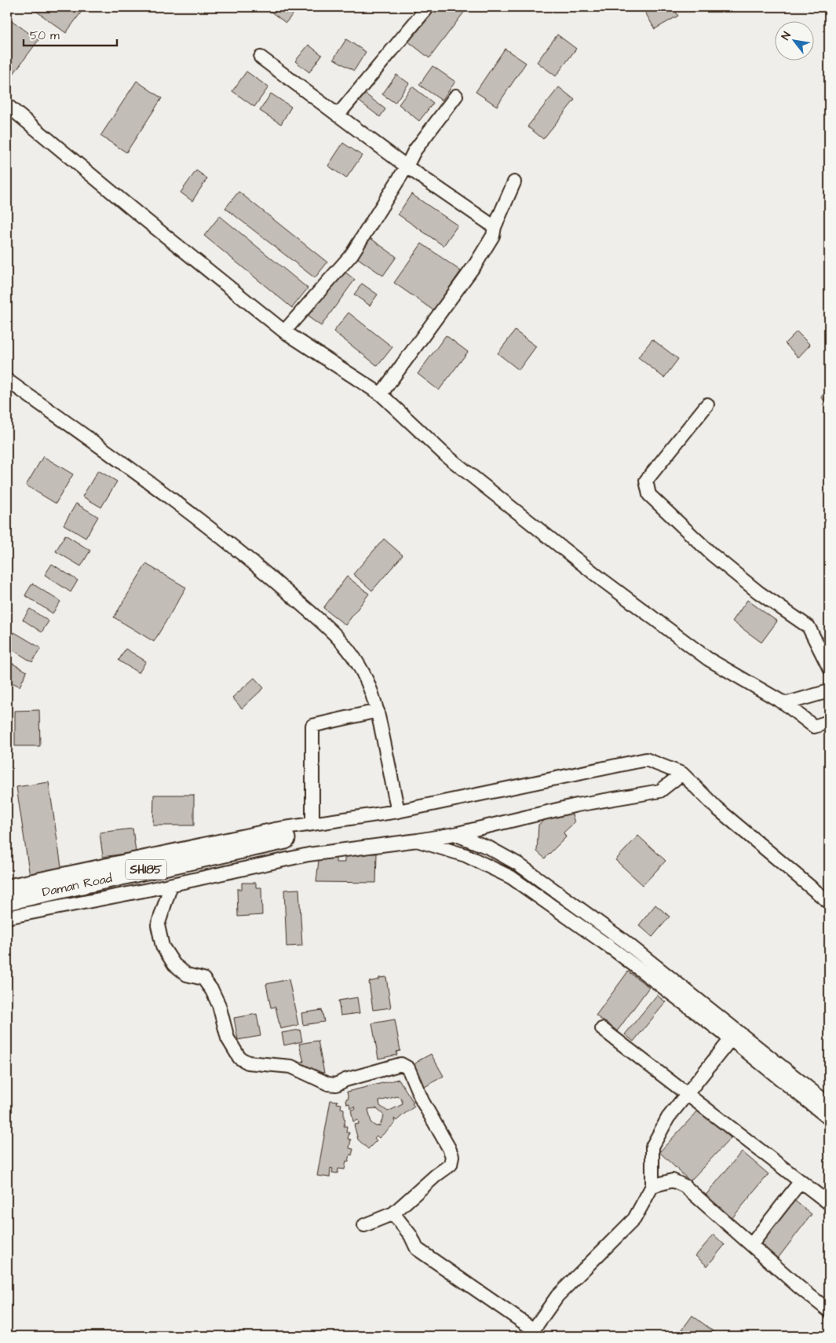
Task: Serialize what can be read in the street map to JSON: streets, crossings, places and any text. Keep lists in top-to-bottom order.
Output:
{
  "streets": {
    "main road": ["SH185", "Daman Road"]
  },
  "scale_bar": "50 m",
  "north": "top left"
}
